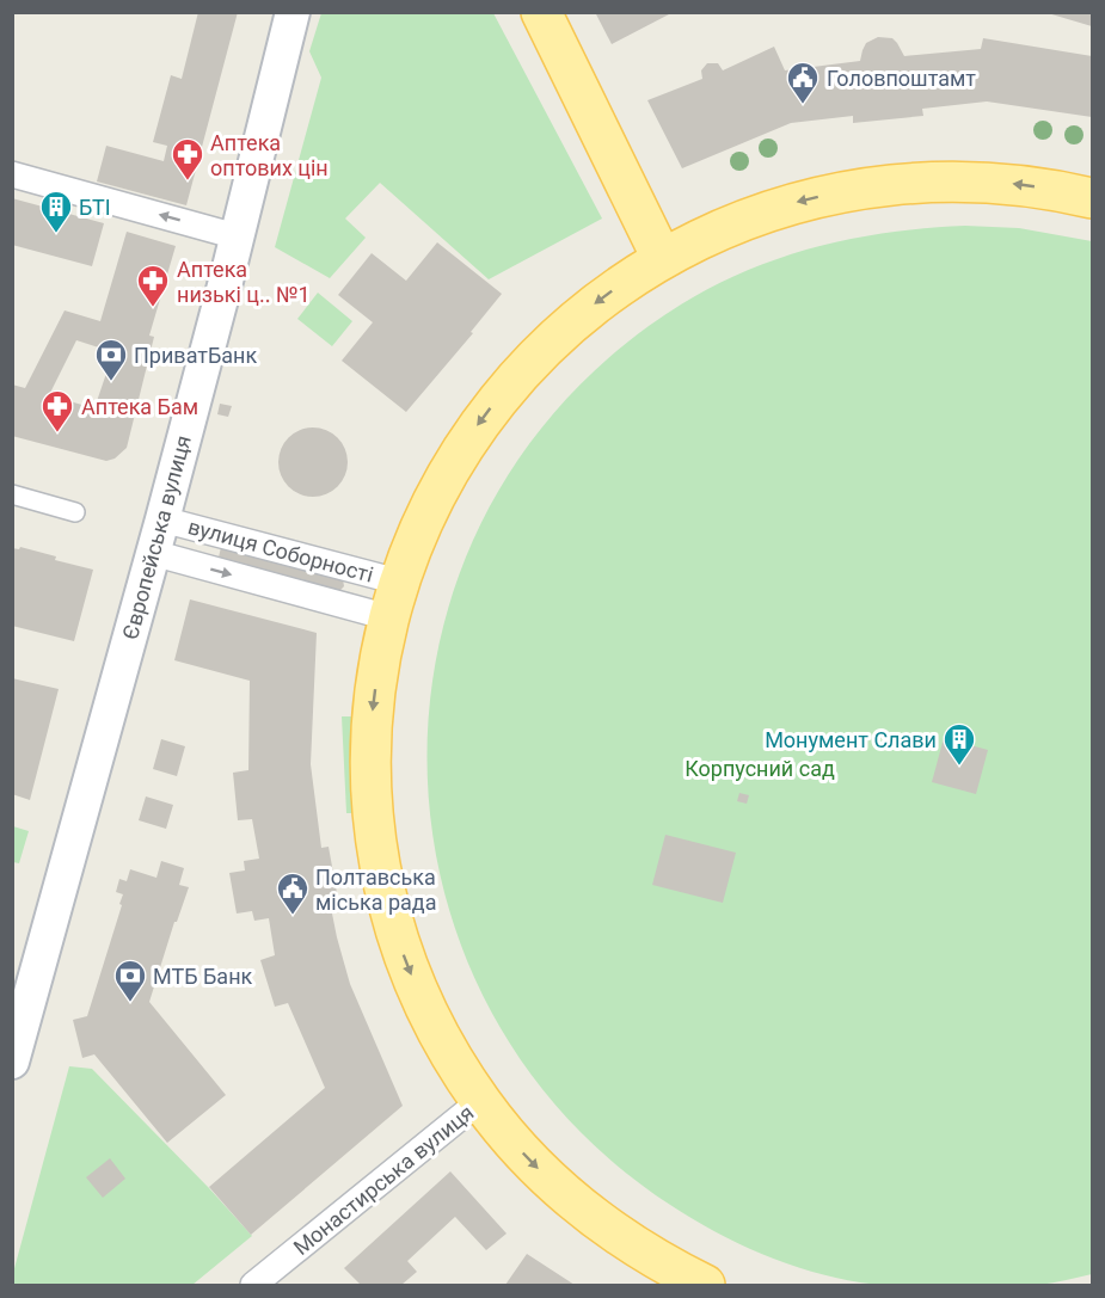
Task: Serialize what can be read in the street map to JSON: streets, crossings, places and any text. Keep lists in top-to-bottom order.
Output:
{
  "streets": {
    "main road": ["Європейська вулиця", "вулиця Соборності"],
    "street": ["Монастирська вулиця"]
  },
  "crossings": [
    ["Європейська вулиця", "вулиця Соборності"],
    ["вулиця Соборності", "Монастирська вулиця"]
  ],
  "parks": ["Корпусний сад"],
  "places": {
    "public building": ["Головпоштамт", "Полтавська міська рада"],
    "pharmacy": ["Аптека оптових цін", "Аптека низькі ц.. №1", "Аптека Бам"],
    "building": ["БТІ", "Монумент Слави"],
    "bank": ["ПриватБанк", "МТБ Банк"]
  }
}
